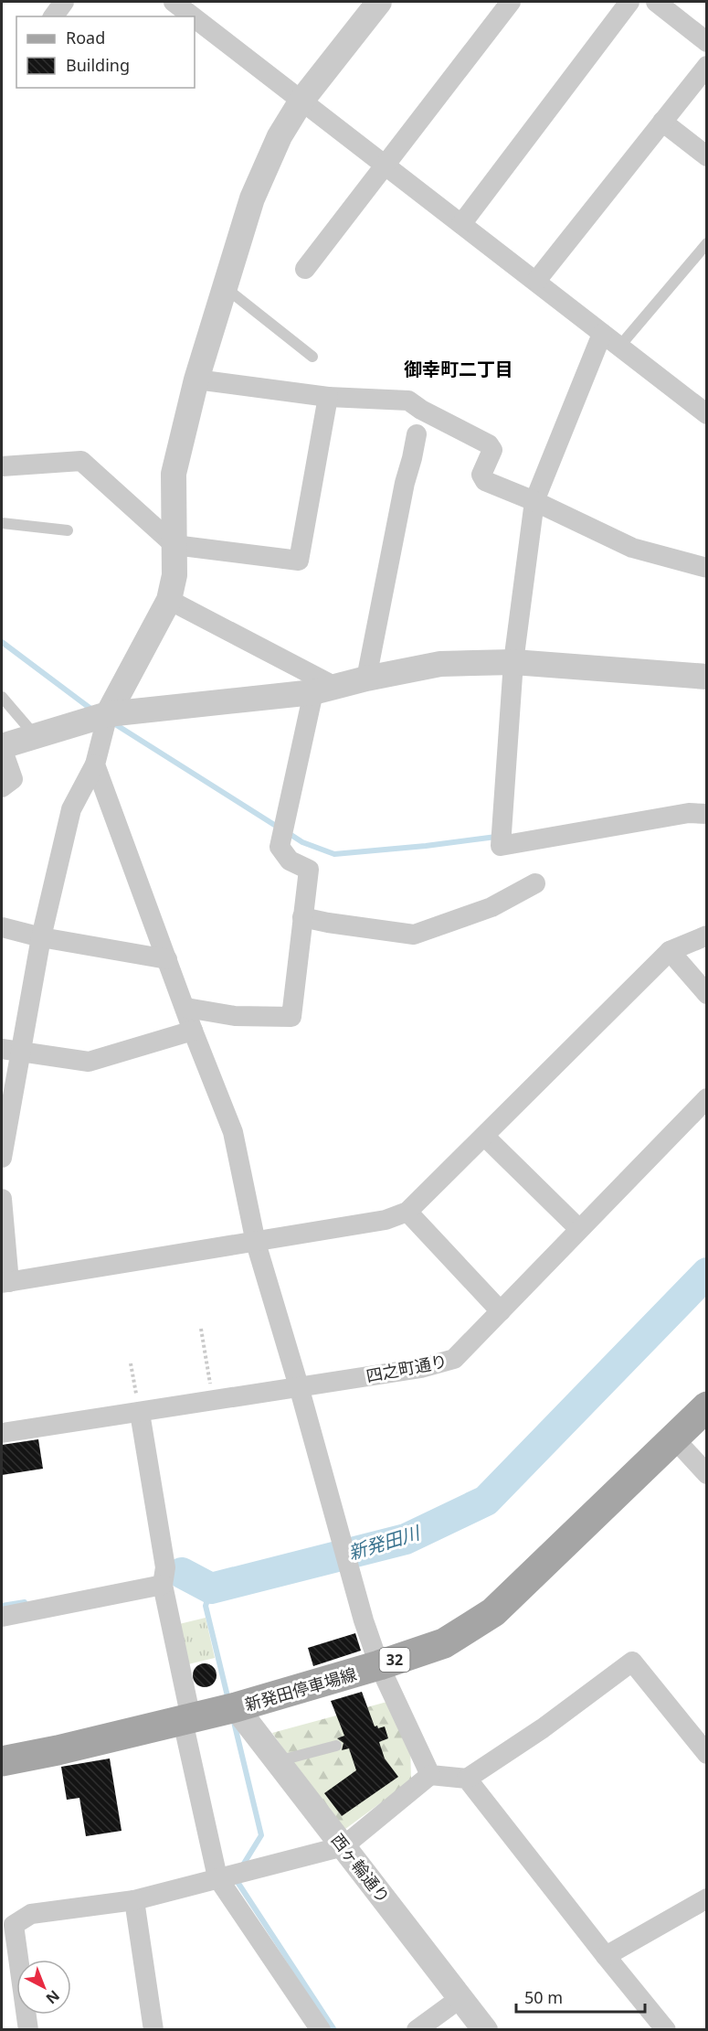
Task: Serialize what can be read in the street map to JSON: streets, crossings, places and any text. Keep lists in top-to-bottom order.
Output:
{
  "streets": {
    "main road": ["32", "新発田停車場線"],
    "street": ["四之町通り", "西ヶ輪通り"]
  },
  "crossings": [
    ["新発田停車場線", "西ヶ輪通り"]
  ],
  "districts": ["御幸町二丁目"],
  "water": ["新発田川"],
  "legend": ["Road", "Building"],
  "scale_bar": "50 m",
  "north": "bottom right"
}
